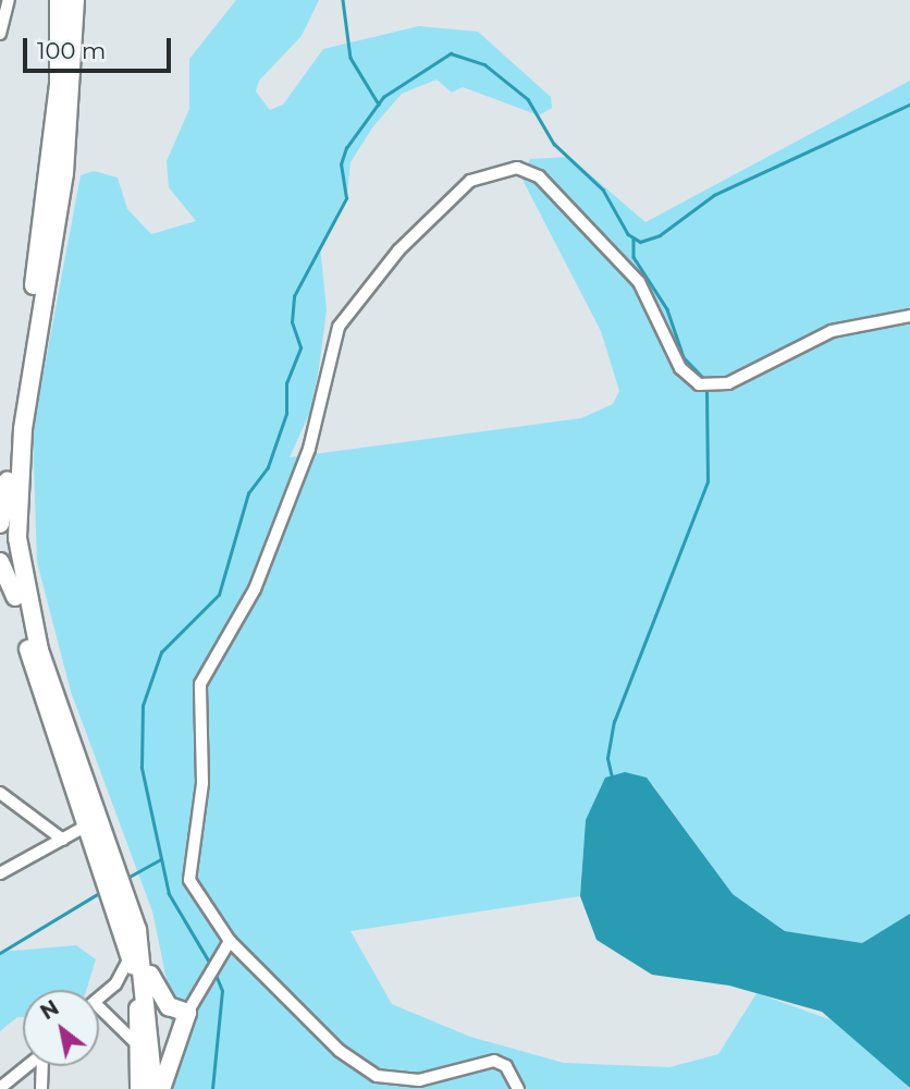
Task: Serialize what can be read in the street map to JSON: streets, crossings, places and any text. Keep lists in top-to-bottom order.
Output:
{
  "scale_bar": "100 m",
  "north": "top left"
}
